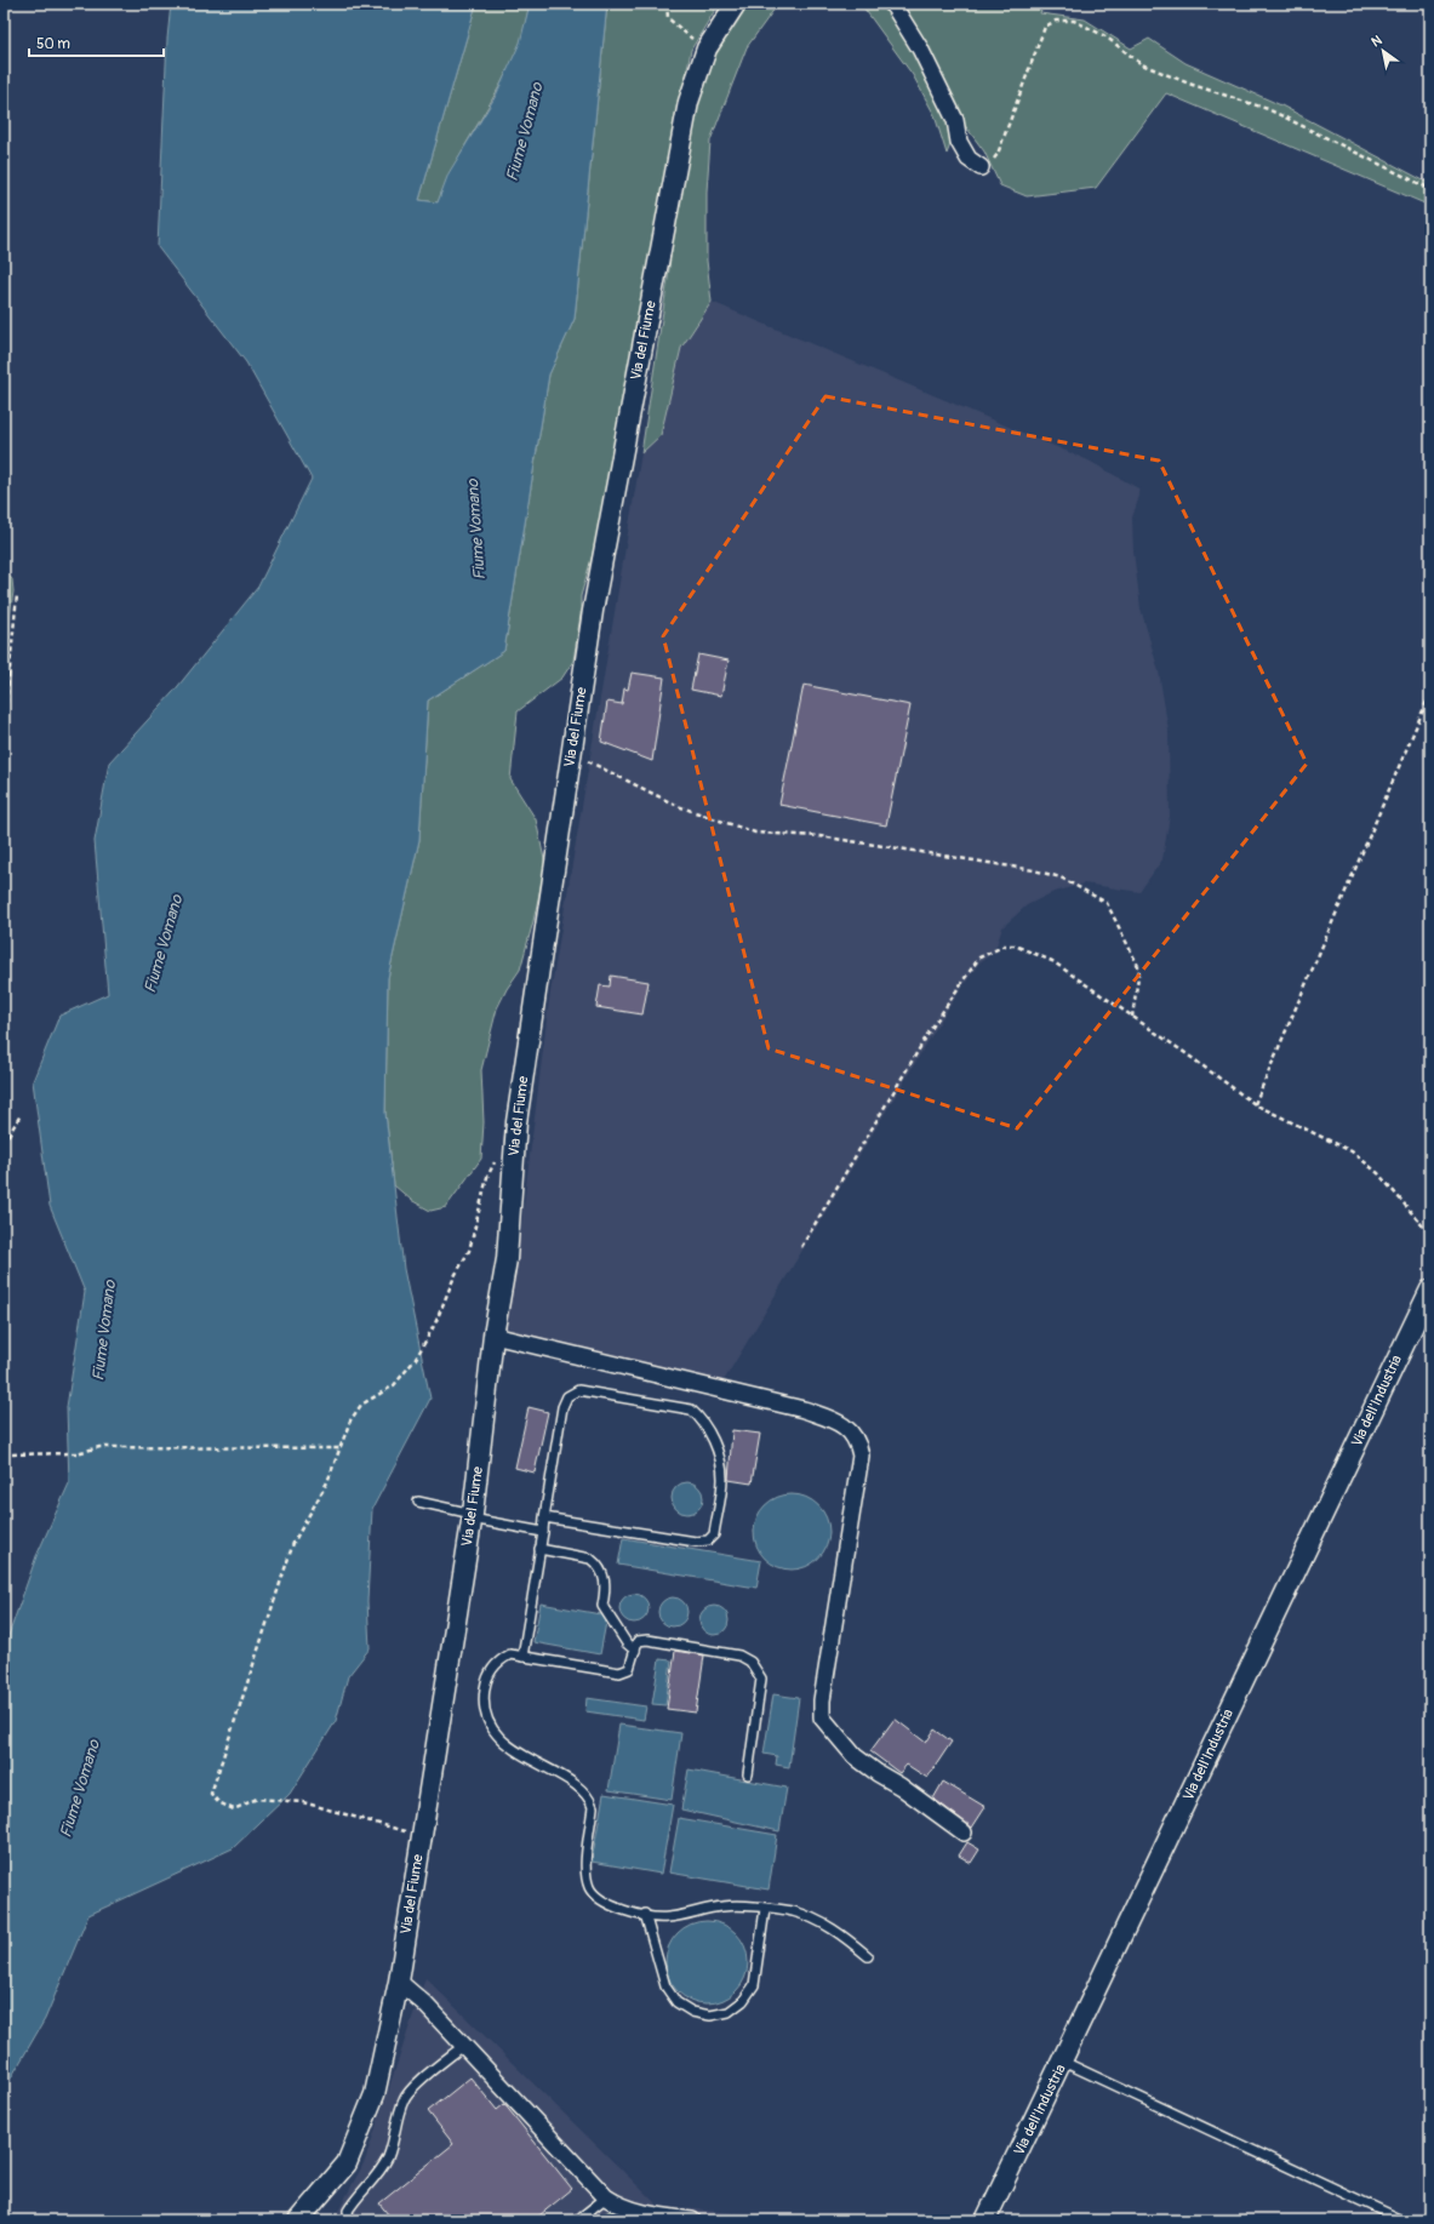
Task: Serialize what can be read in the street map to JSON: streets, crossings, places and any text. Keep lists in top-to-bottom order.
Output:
{
  "streets": {
    "street": ["Via del Fiume", "Via dell'Industria"]
  },
  "water": ["Fiume Vomano"],
  "scale_bar": "50 m",
  "north": "top left"
}
